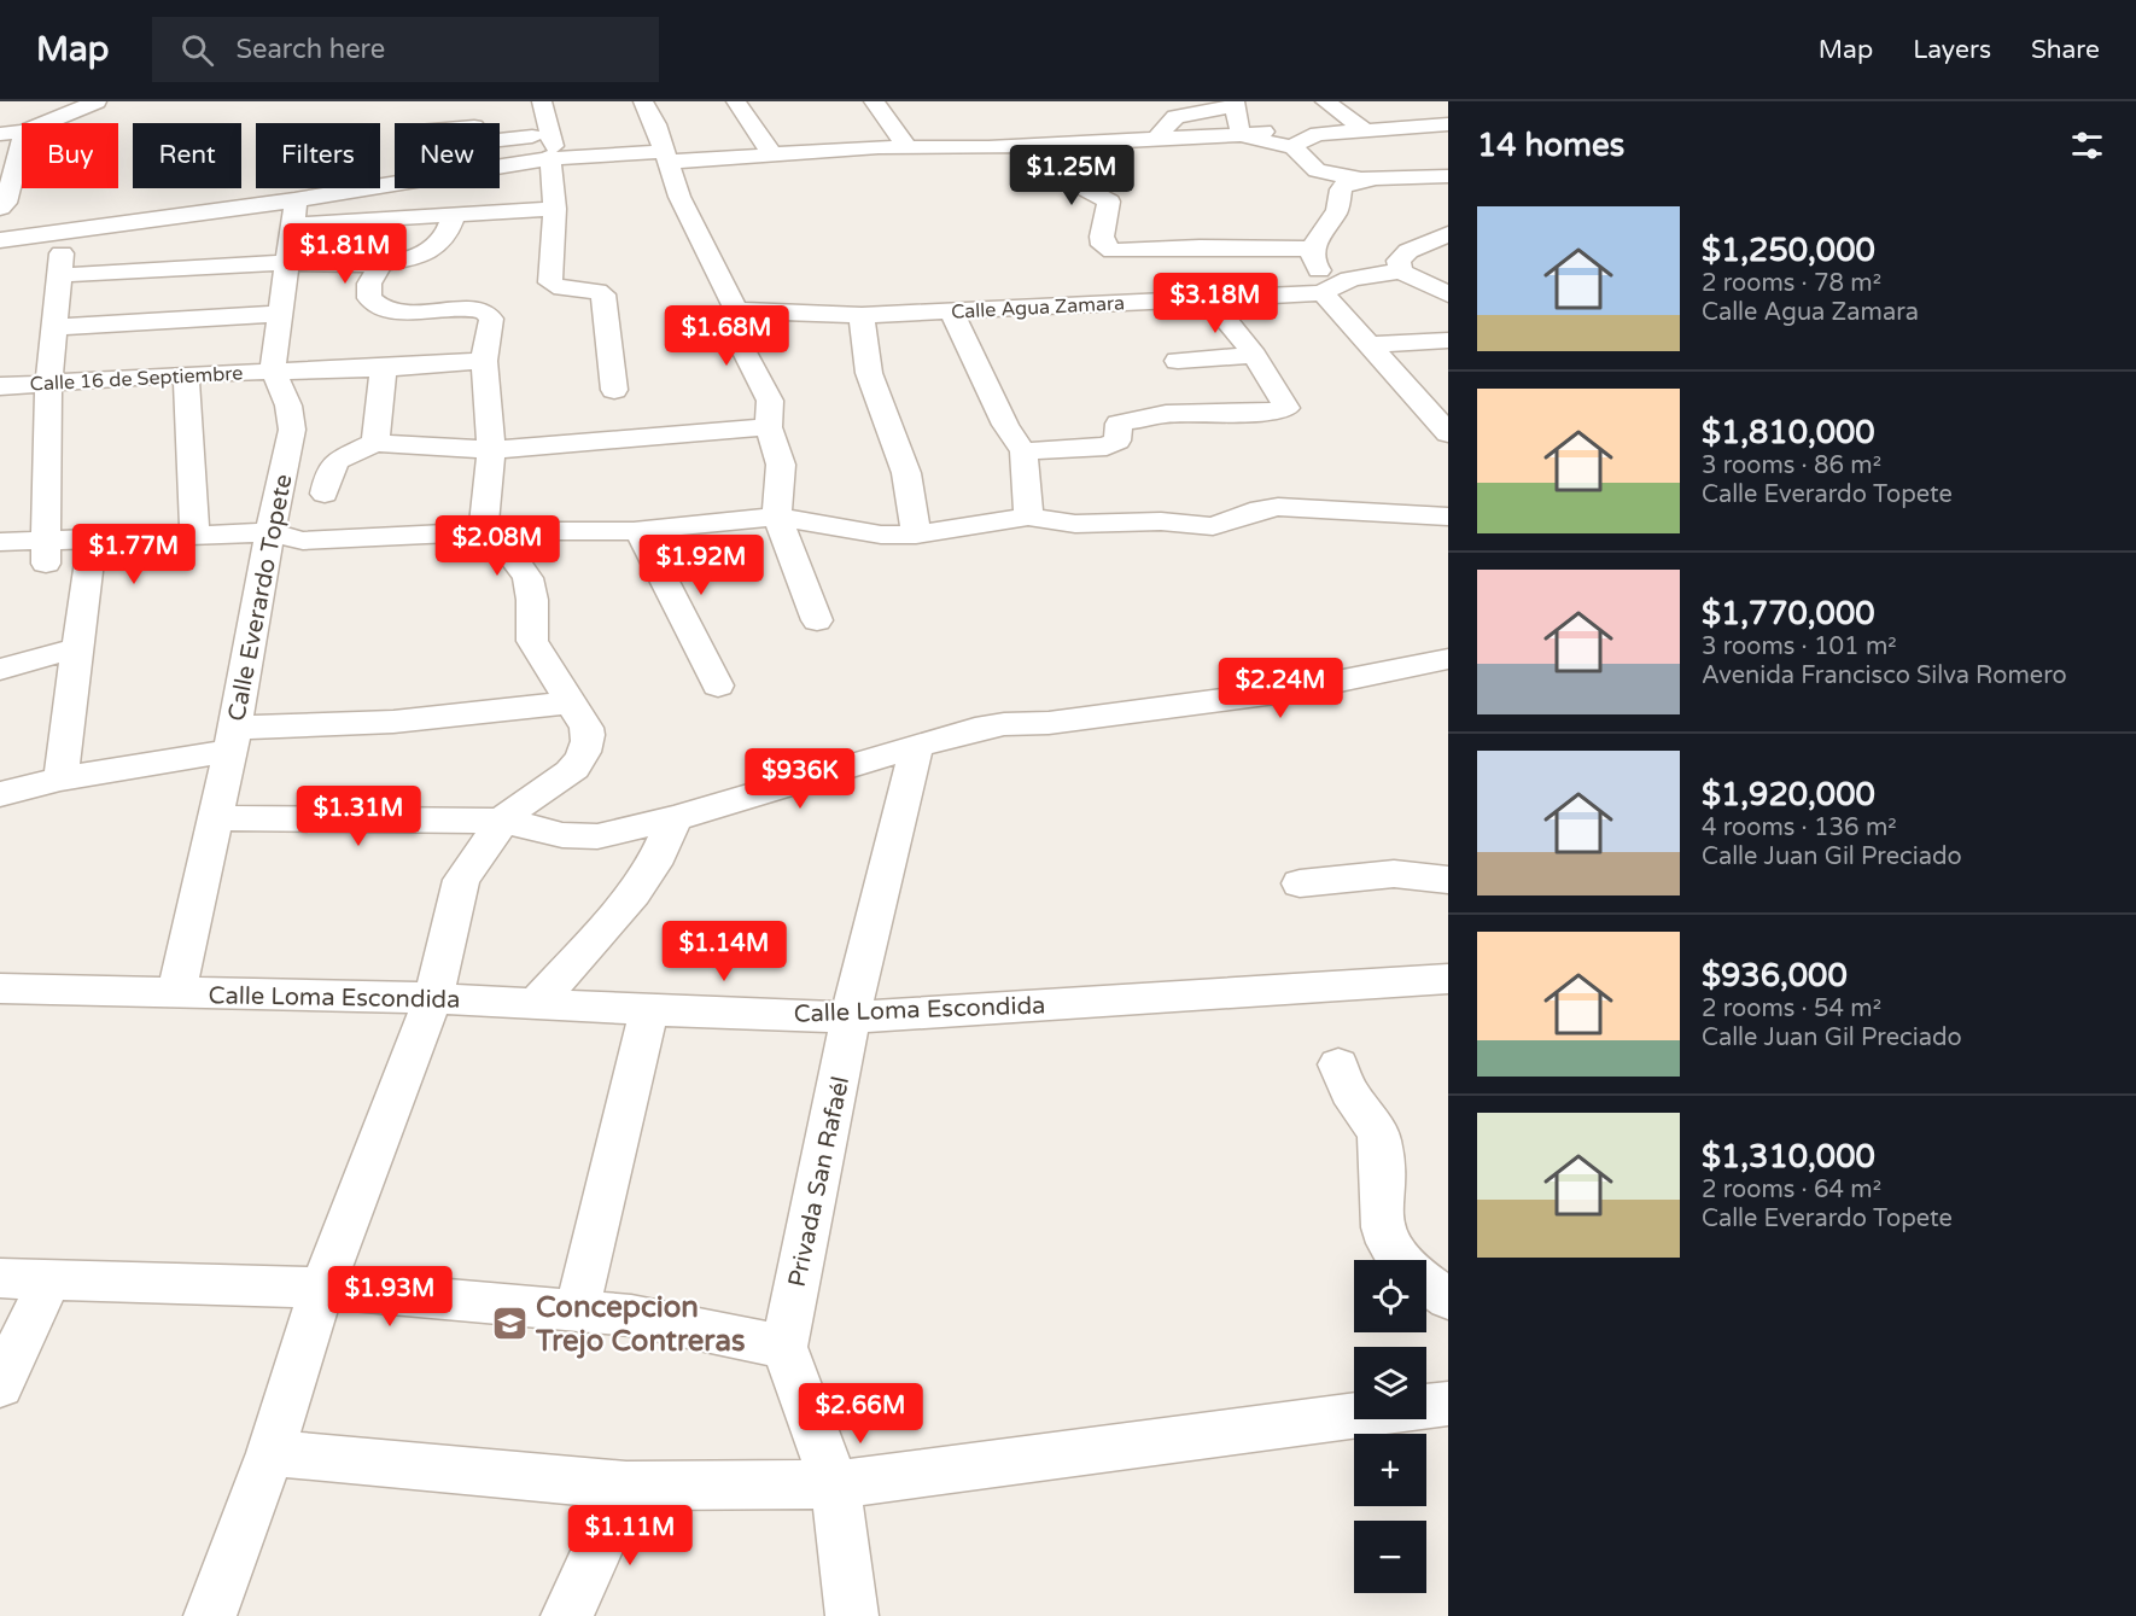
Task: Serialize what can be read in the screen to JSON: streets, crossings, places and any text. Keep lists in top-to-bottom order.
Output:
{
  "streets": {
    "street": [
      "Calle Agua Zamara",
      "Calle 16 de Septiembre",
      "Calle Everardo Topete",
      "Calle Loma Escondida",
      "Privada San Rafaél"
    ]
  },
  "crossings": [
    ["Calle 16 de Septiembre", "Calle Everardo Topete"],
    ["Calle Everardo Topete", "Calle Loma Escondida"],
    ["Calle Loma Escondida", "Privada San Rafaél"]
  ],
  "places": {
    "school or university": ["Concepcion Trejo Contreras"]
  },
  "page": {
    "header": "Map",
    "search": "Search here",
    "nav": ["Map", "Layers", "Share"],
    "heading": "14 homes",
    "chip": [
      "Buy",
      "Rent",
      "Filters",
      "New"
    ],
    "price": [
      "$1.25M",
      "$1.81M",
      "$3.18M",
      "$1.68M",
      "$2.08M",
      "$1.77M",
      "$1.92M",
      "$2.24M",
      "$936K",
      "$1.31M",
      "$1.14M",
      "$1.93M",
      "$2.66M",
      "$1.11M"
    ],
    "list": [
      {
        "name": "$1,250,000",
        "note": "2 rooms · 78 m² · Calle Agua Zamara"
      },
      {
        "name": "$1,810,000",
        "note": "3 rooms · 86 m² · Calle Everardo Topete"
      },
      {
        "name": "$1,770,000",
        "note": "3 rooms · 101 m² · Avenida Francisco Silva Romero"
      },
      {
        "name": "$1,920,000",
        "note": "4 rooms · 136 m² · Calle Juan Gil Preciado"
      },
      {
        "name": "$936,000",
        "note": "2 rooms · 54 m² · Calle Juan Gil Preciado"
      },
      {
        "name": "$1,310,000",
        "note": "2 rooms · 64 m² · Calle Everardo Topete"
      }
    ],
    "map_buttons": ["+", "−"]
  }
}
